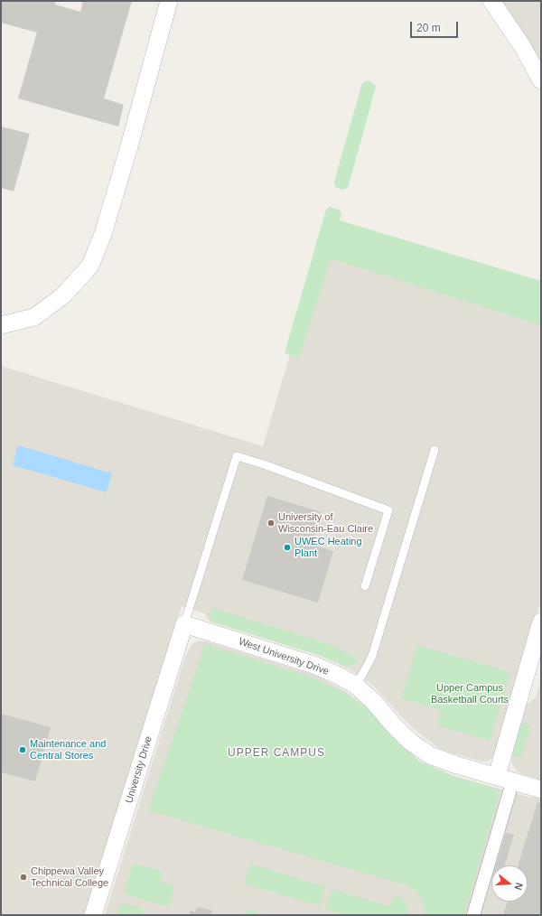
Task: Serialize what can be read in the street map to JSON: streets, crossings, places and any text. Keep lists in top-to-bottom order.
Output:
{
  "streets": {
    "street": ["West University Drive", "University Drive"]
  },
  "crossings": [
    ["West University Drive", "University Drive"]
  ],
  "districts": ["UPPER CAMPUS"],
  "parks": ["Upper Campus Basketball Courts"],
  "places": [
    "University of Wisconsin-Eau Claire",
    "UWEC Heating Plant",
    "Maintenance and Central Stores",
    "Chippewa Valley Technical College"
  ],
  "scale_bar": "20 m",
  "north": "right"
}
